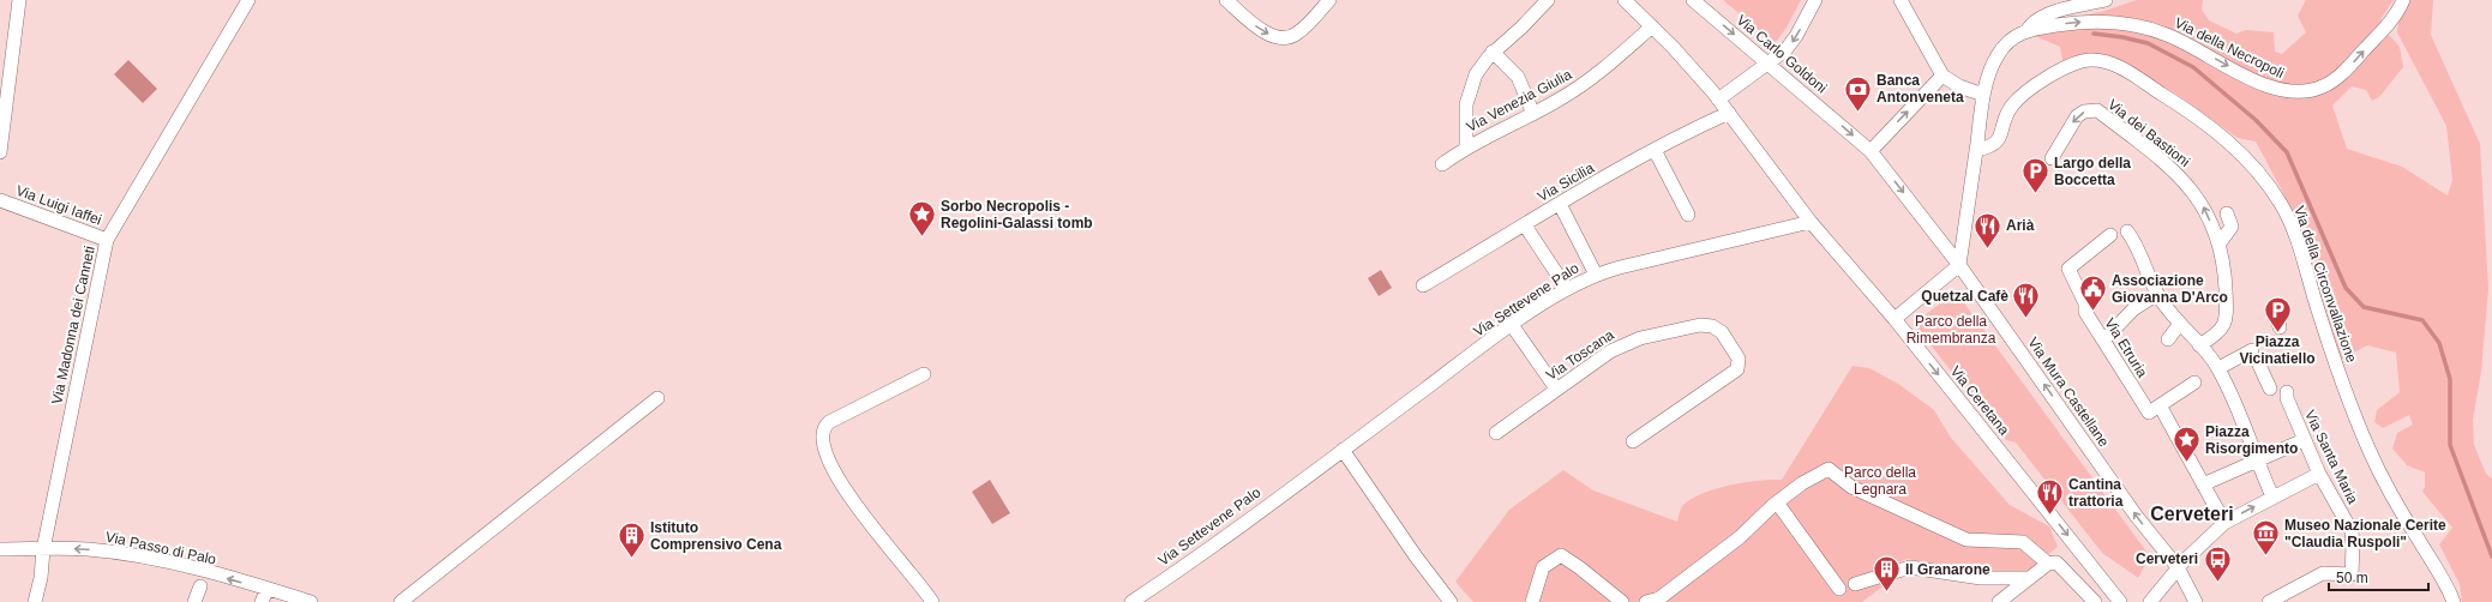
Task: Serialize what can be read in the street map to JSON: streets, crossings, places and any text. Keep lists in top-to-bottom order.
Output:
{
  "streets": {
    "street": [
      "Via della Necropoli",
      "Via Carlo Goldoni",
      "Via Venezia Giulia",
      "Via dei Bastioni",
      "Via Sicilia",
      "Via Luigi Iaffei",
      "Via della Circonvallazione",
      "Via Settevene Palo",
      "Via Madonna dei Canneti",
      "Via Etruria",
      "Via Toscana",
      "Via Mura Castellane",
      "Via Ceretana",
      "Via Santa Maria",
      "Via Passo di Palo"
    ]
  },
  "crossings": [
    ["Via della Necropoli", "Via Carlo Goldoni"],
    ["Via della Necropoli", "Via della Circonvallazione"],
    ["Via della Necropoli", "Via Mura Castellane"],
    ["Via Carlo Goldoni", "Via Mura Castellane"],
    ["Via Luigi Iaffei", "Via Madonna dei Canneti"],
    ["Via Settevene Palo", "Via Ceretana"],
    ["Via Madonna dei Canneti", "Via Passo di Palo"]
  ],
  "one_way": ["Via della Necropoli", "Via Ceretana", "Via Passo di Palo"],
  "districts": ["Cerveteri"],
  "parks": ["Parco della Rimembranza", "Parco della Legnara"],
  "places": {
    "bank": ["Banca Antonveneta"],
    "parking": ["Largo della Boccetta", "Piazza Vicinatiello"],
    "place": ["Sorbo Necropolis - Regolini-Galassi tomb", "Piazza Risorgimento"],
    "restaurant": ["Arià", "Quetzal Cafè", "Cantina trattoria"],
    "public building": ["Associazione Giovanna D'Arco"],
    "museum": ["Museo Nazionale Cerite \"Claudia Ruspoli\""],
    "building": ["Istituto Comprensivo Cena", "Il Granarone"],
    "bus stop": ["Cerveteri"]
  },
  "scale_bar": "50 m"
}
